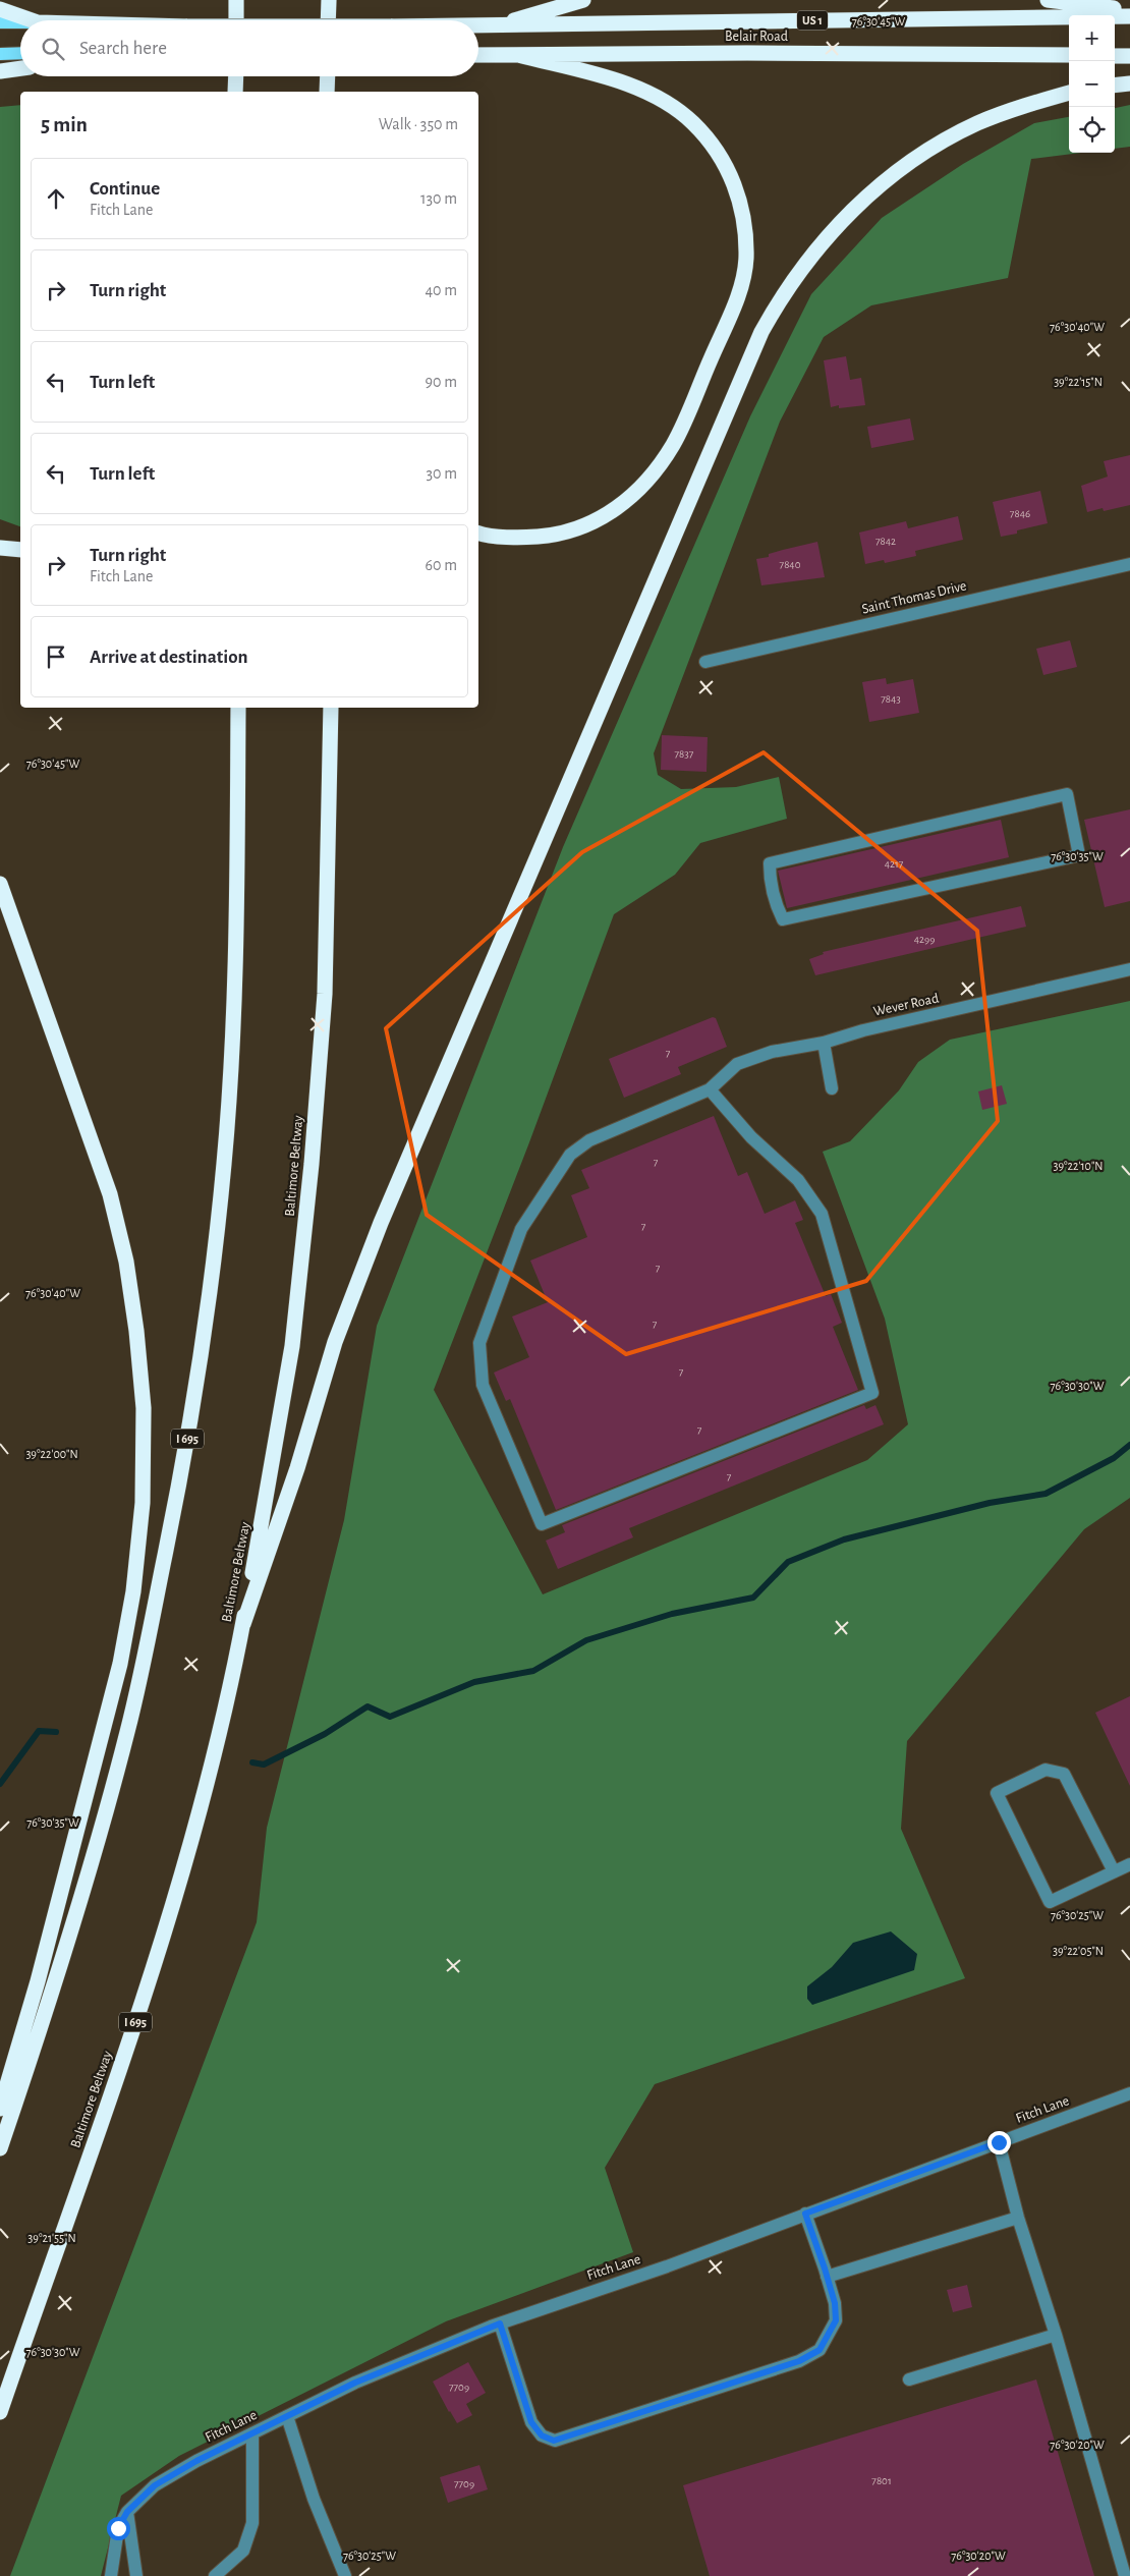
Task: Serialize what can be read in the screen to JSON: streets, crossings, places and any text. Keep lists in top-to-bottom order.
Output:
{
  "streets": {
    "highway": [
      "US 1",
      "Belair Road",
      "Baltimore Beltway",
      "I 695"
    ],
    "street": ["Saint Thomas Drive", "Wever Road", "Fitch Lane"]
  },
  "house_numbers": [
    "7846",
    "7842",
    "7840",
    "7843",
    "7837",
    "4217",
    "4299",
    "7",
    "7",
    "7",
    "7",
    "7",
    "7",
    "7",
    "7",
    "7709",
    "7801",
    "7709"
  ],
  "page": {
    "map_buttons": ["+", "−"],
    "search": "Search here",
    "heading": ["5 min", "Walk · 350 m"],
    "list": [
      ["Continue", "Fitch Lane", "130 m"],
      ["Turn right", "40 m"],
      ["Turn left", "90 m"],
      ["Turn left", "30 m"],
      ["Turn right", "Fitch Lane", "60 m"],
      "Arrive at destination"
    ]
  },
  "coordinates": [
    "76°30'45\"W",
    "76°30'40\"W",
    "39°22'15\"N",
    "76°30'35\"W",
    "39°22'10\"N",
    "76°30'30\"W",
    "39°22'00\"N",
    "76°30'25\"W",
    "39°22'05\"N",
    "39°21'55\"N",
    "76°30'20\"W"
  ]
}
